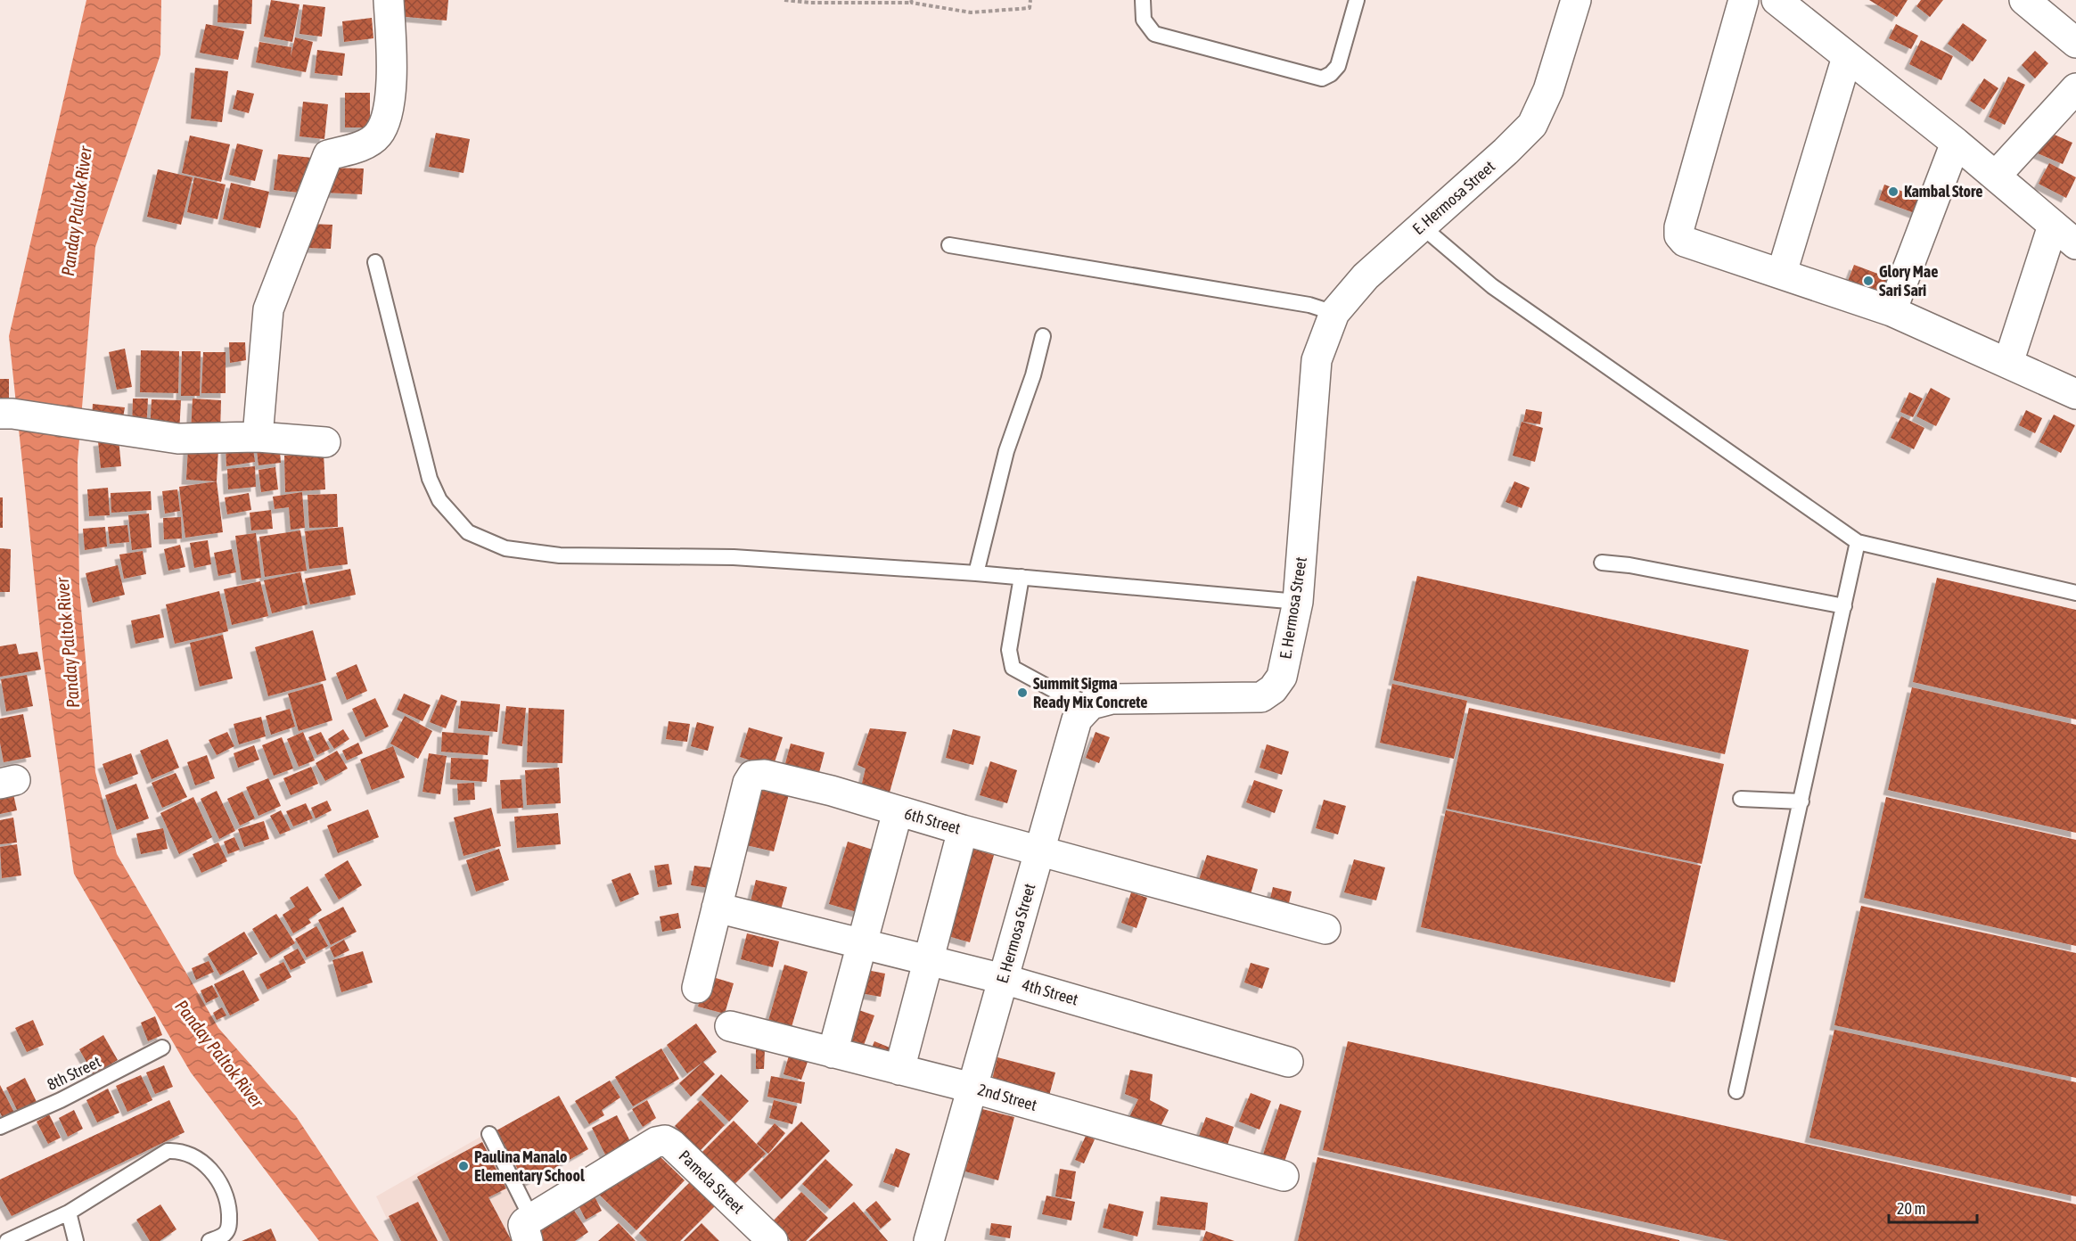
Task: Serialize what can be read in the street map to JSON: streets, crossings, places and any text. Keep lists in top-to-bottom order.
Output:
{
  "streets": {
    "street": [
      "E. Hermosa Street",
      "6th Street",
      "4th Street",
      "2nd Street",
      "Pamela Street"
    ],
    "lane": ["8th Street"]
  },
  "crossings": [
    ["E. Hermosa Street", "6th Street"],
    ["E. Hermosa Street", "4th Street"],
    ["E. Hermosa Street", "2nd Street"],
    ["6th Street", "4th Street"]
  ],
  "water": ["Panday Paltok River"],
  "places": [
    "Kambal Store",
    "Glory Mae Sari Sari",
    "Summit Sigma Ready Mix Concrete",
    "Paulina Manalo Elementary School"
  ],
  "scale_bar": "20 m"
}
